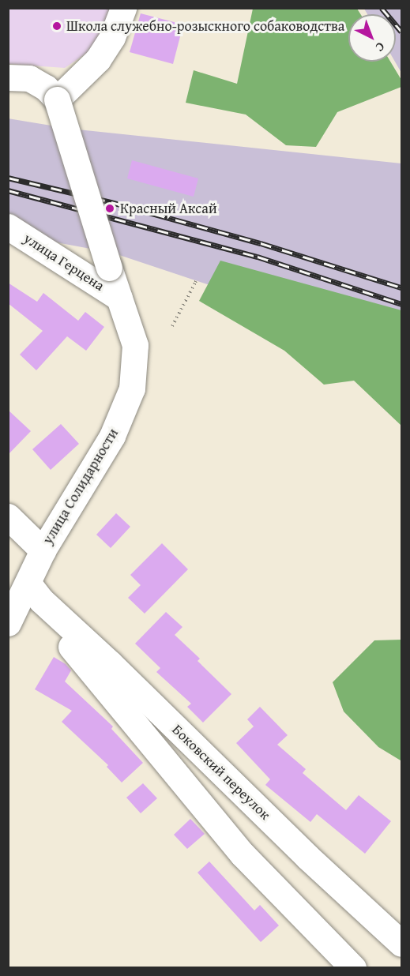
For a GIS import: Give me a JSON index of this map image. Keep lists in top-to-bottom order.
{
  "streets": {
    "street": ["улица Герцена", "улица Солидарности", "Боковский переулок"]
  },
  "crossings": [
    ["улица Герцена", "улица Солидарности"],
    ["улица Солидарности", "Боковский переулок"]
  ],
  "places": ["Школа служебно-розыскного собаководства", "Красный Аксай"],
  "north": "bottom right"
}
